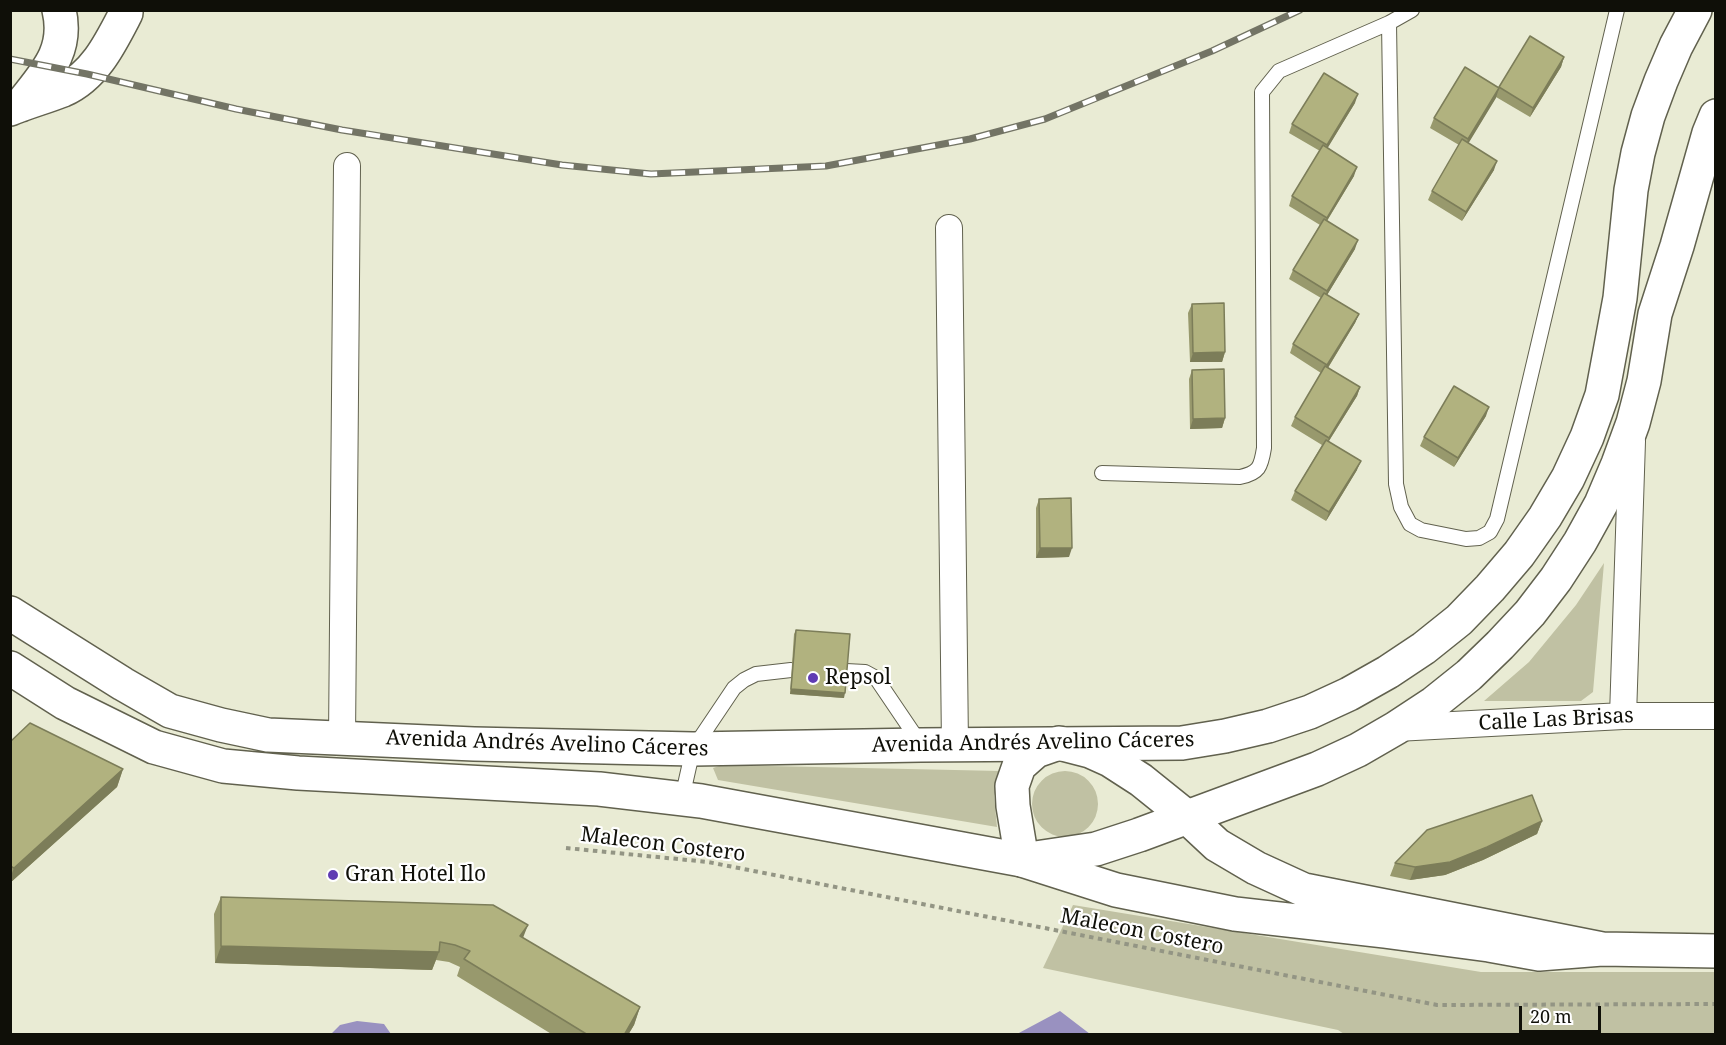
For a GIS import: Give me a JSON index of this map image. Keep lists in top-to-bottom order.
{
  "streets": {
    "main road": ["Avenida Andrés Avelino Cáceres"],
    "street": ["Calle Las Brisas"],
    "path": ["Malecon Costero"]
  },
  "crossings": [
    ["Calle Las Brisas", "Avenida Andrés Avelino Cáceres"]
  ],
  "places": ["Repsol", "Gran Hotel Ilo"],
  "scale_bar": "20 m"
}
